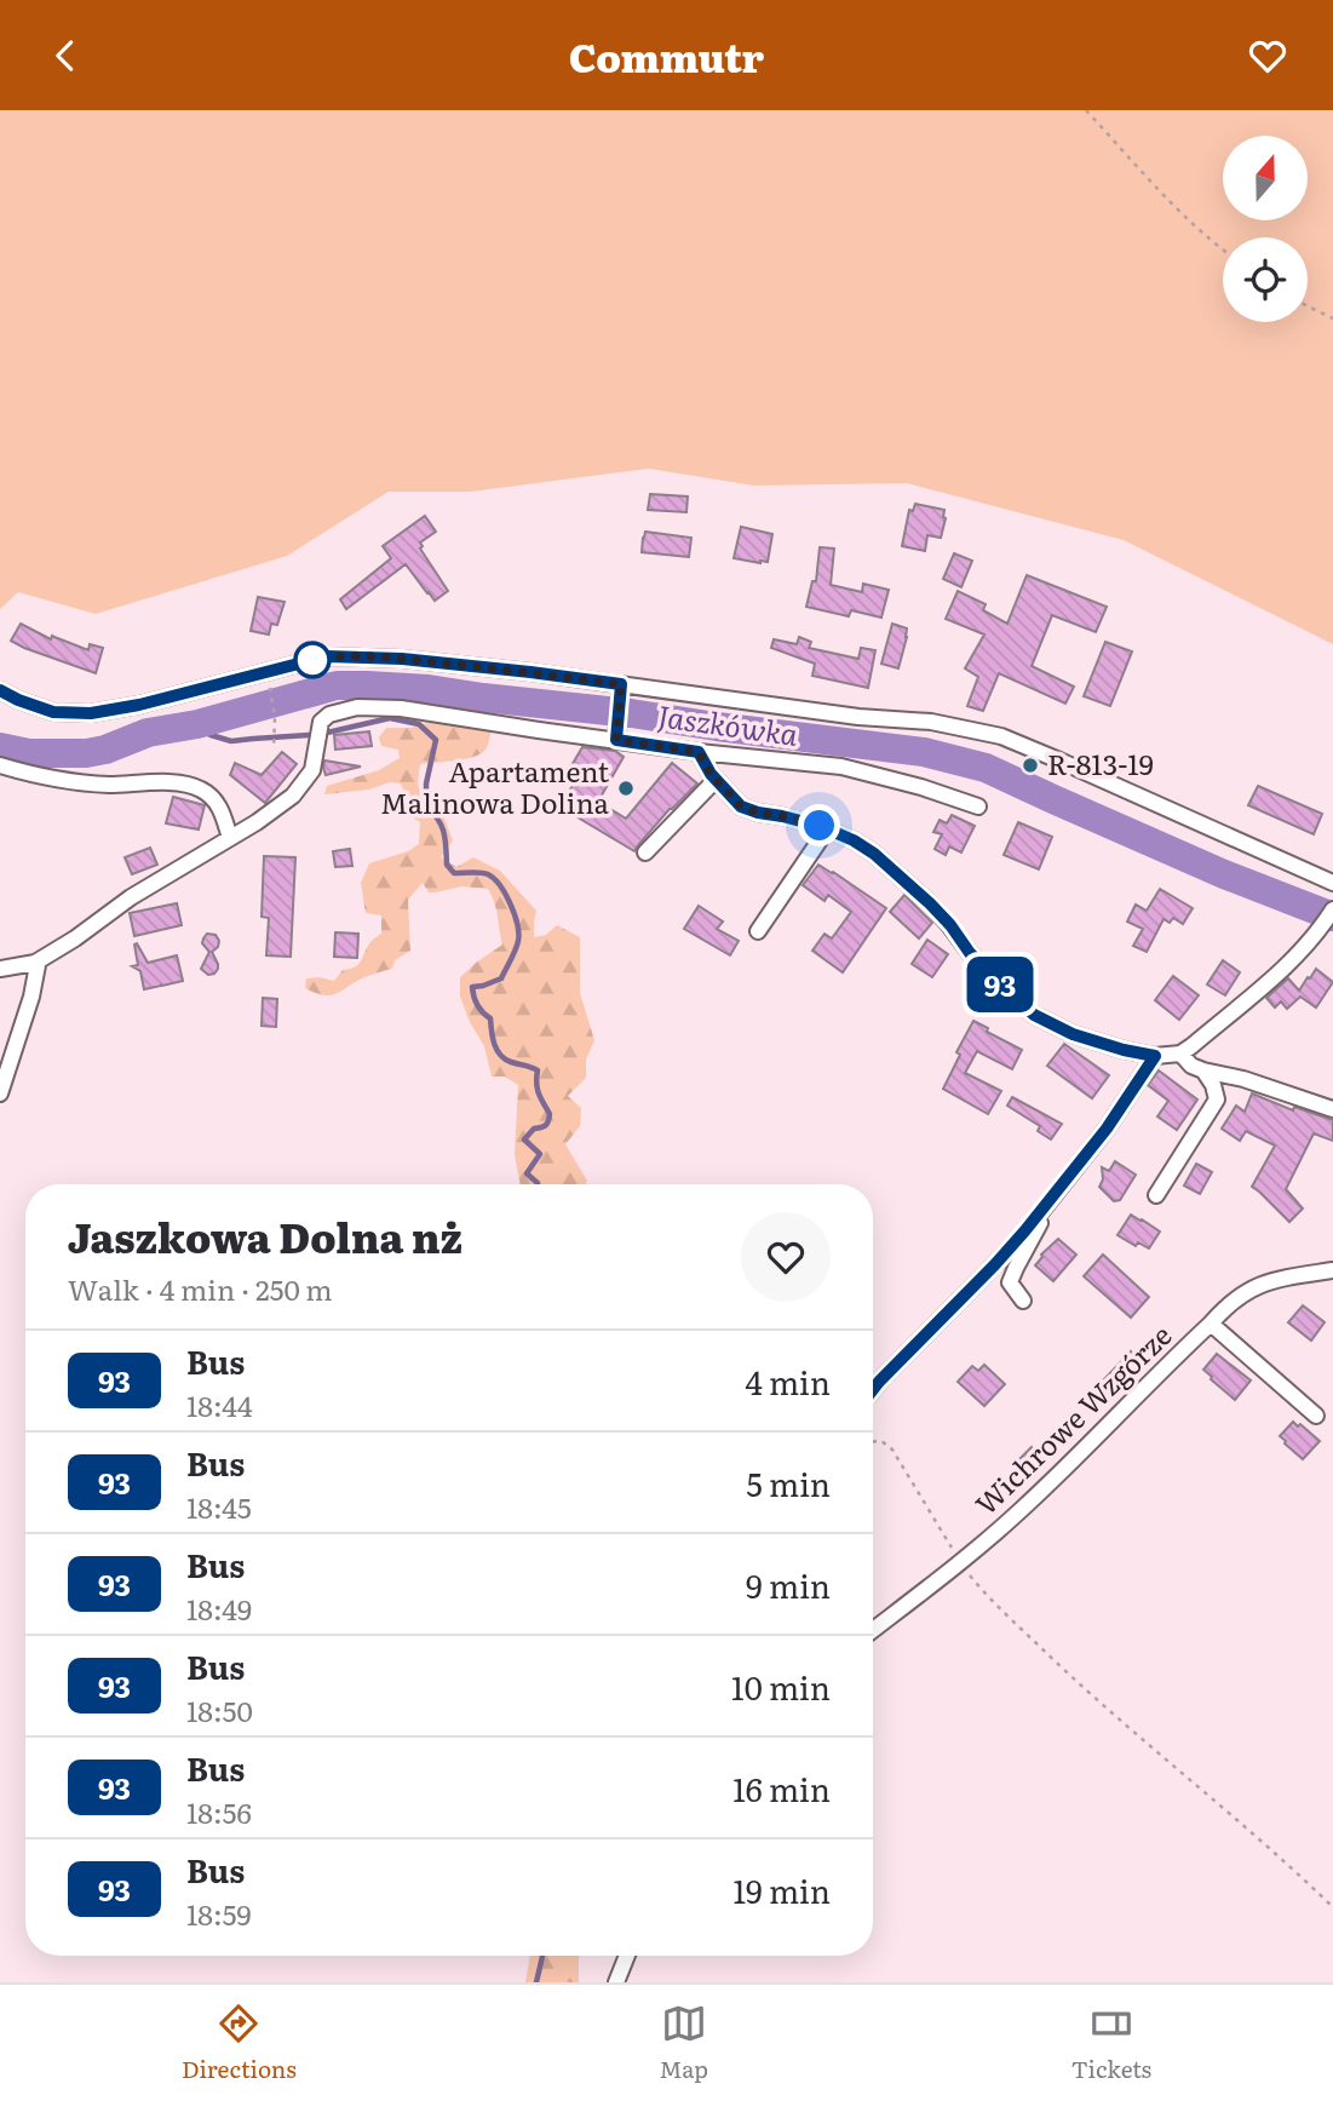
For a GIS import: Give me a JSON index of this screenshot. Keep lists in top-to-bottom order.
{
  "streets": {
    "street": ["Wichrowe Wzgórze"]
  },
  "water": ["Jaszkówka"],
  "places": ["R-813-19", "Apartament Malinowa Dolina"],
  "lines": ["bus line 93"],
  "north": "top",
  "page": {
    "header": "Commutr",
    "on_map": "93",
    "heading": ["Jaszkowa Dolna nż", "Walk · 4 min · 250 m"],
    "list": [
      {
        "mark": "93",
        "name": "Bus",
        "note": "18:44",
        "value": "4 min"
      },
      {
        "mark": "93",
        "name": "Bus",
        "note": "18:45",
        "value": "5 min"
      },
      {
        "mark": "93",
        "name": "Bus",
        "note": "18:49",
        "value": "9 min"
      },
      {
        "mark": "93",
        "name": "Bus",
        "note": "18:50",
        "value": "10 min"
      },
      {
        "mark": "93",
        "name": "Bus",
        "note": "18:56",
        "value": "16 min"
      },
      {
        "mark": "93",
        "name": "Bus",
        "note": "18:59",
        "value": "19 min"
      }
    ],
    "tabs": ["Directions", "Map", "Tickets"]
  }
}
